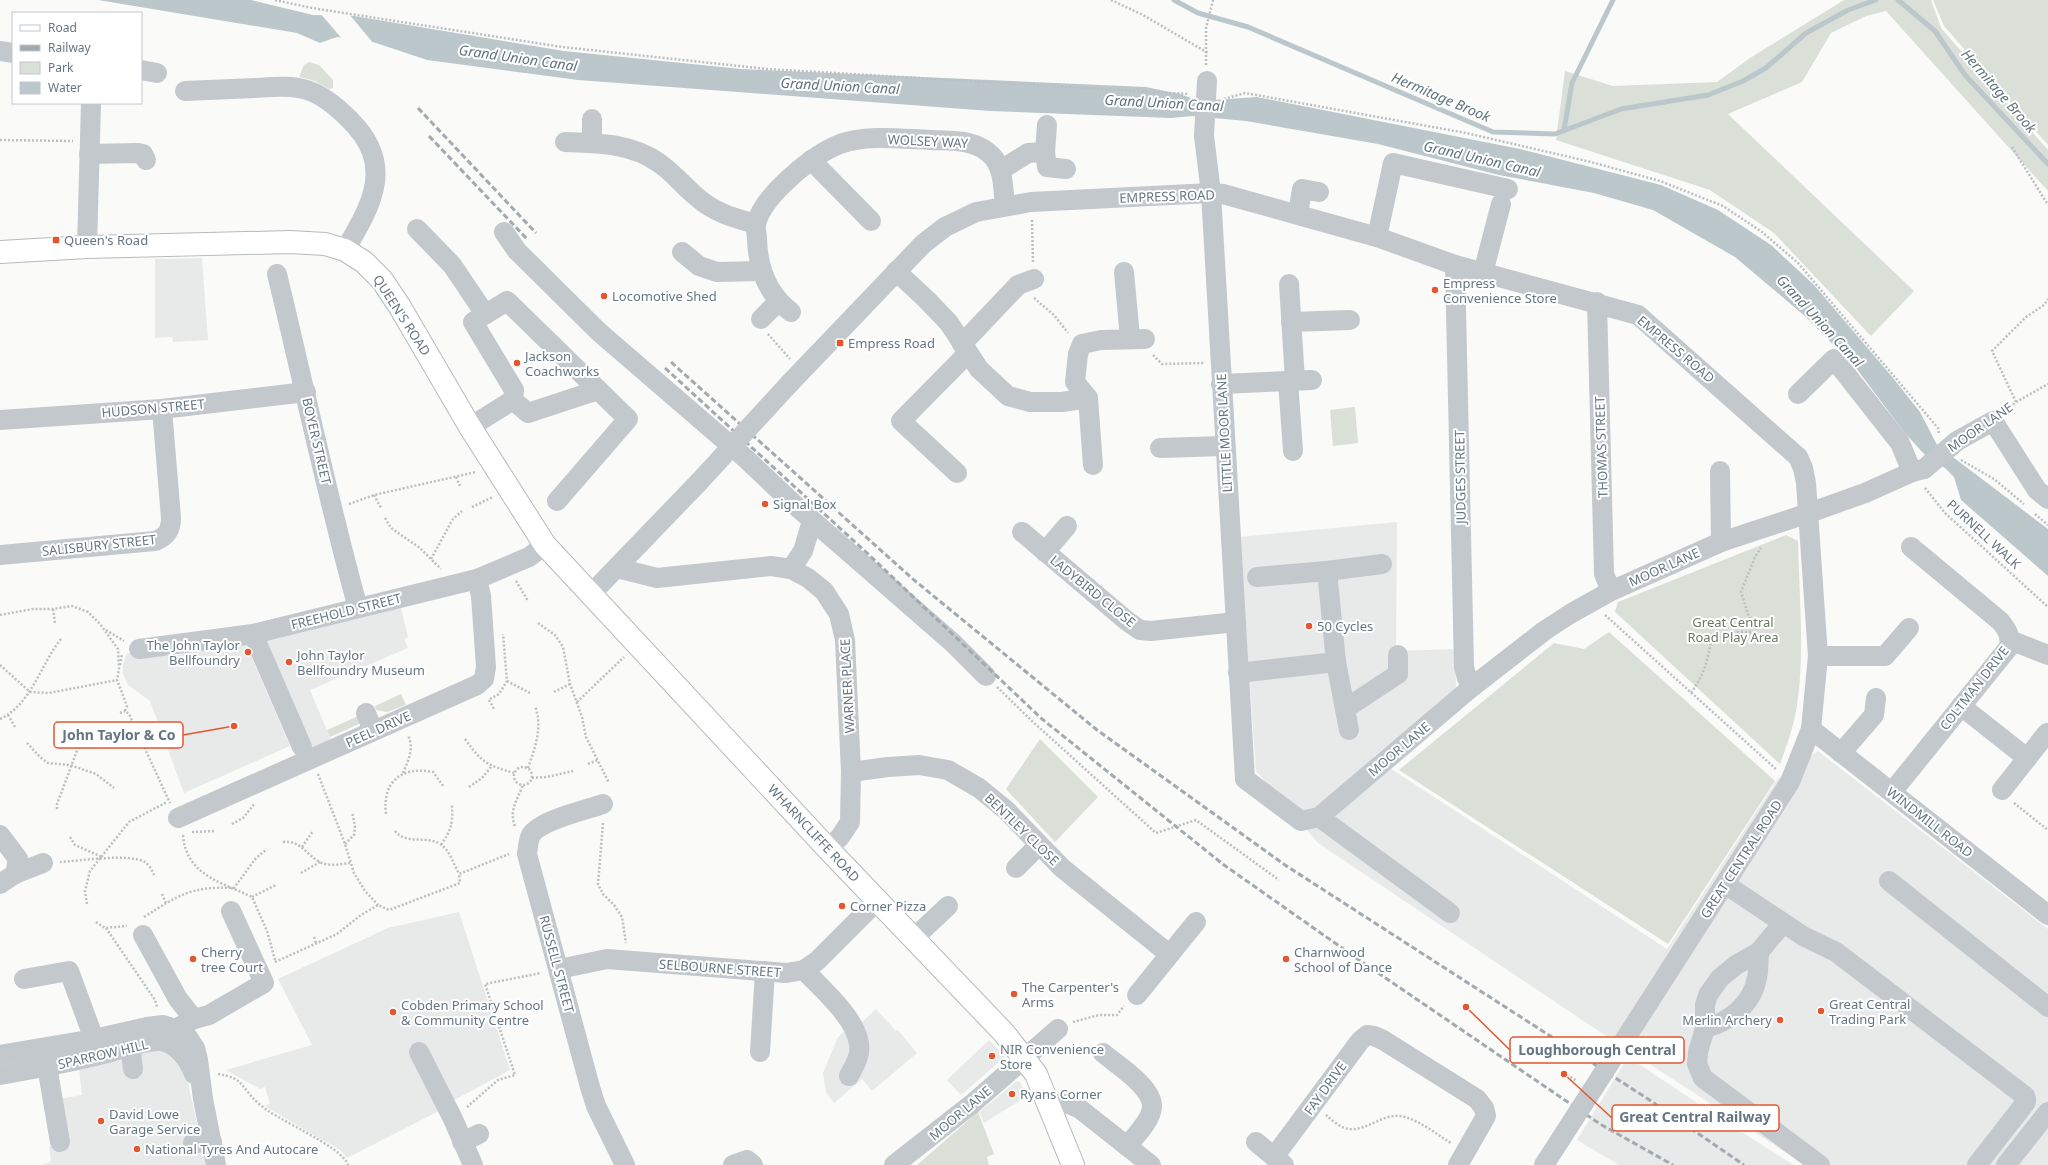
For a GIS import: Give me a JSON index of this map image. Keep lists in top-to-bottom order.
{
  "streets": {
    "main road": ["QUEEN'S ROAD", "WHARNCLIFFE ROAD"],
    "street": [
      "WOLSEY WAY",
      "EMPRESS ROAD",
      "HUDSON STREET",
      "MOOR LANE",
      "LITTLE MOOR LANE",
      "BOYER STREET",
      "THOMAS STREET",
      "JUDGES STREET",
      "SALISBURY STREET",
      "LADYBIRD CLOSE",
      "FREEHOLD STREET",
      "WARNER PLACE",
      "COLTMAN DRIVE",
      "PEEL DRIVE",
      "WINDMILL ROAD",
      "BENTLEY CLOSE",
      "GREAT CENTRAL ROAD",
      "RUSSELL STREET",
      "SELBOURNE STREET",
      "SPARROW HILL",
      "FAY DRIVE"
    ],
    "path": ["PURNELL WALK"]
  },
  "crossings": [
    ["WOLSEY WAY", "EMPRESS ROAD"],
    ["EMPRESS ROAD", "QUEEN'S ROAD"],
    ["EMPRESS ROAD", "MOOR LANE"],
    ["EMPRESS ROAD", "LITTLE MOOR LANE"],
    ["EMPRESS ROAD", "THOMAS STREET"],
    ["EMPRESS ROAD", "JUDGES STREET"],
    ["EMPRESS ROAD", "WARNER PLACE"],
    ["EMPRESS ROAD", "WHARNCLIFFE ROAD"],
    ["EMPRESS ROAD", "GREAT CENTRAL ROAD"],
    ["QUEEN'S ROAD", "FREEHOLD STREET"],
    ["QUEEN'S ROAD", "WHARNCLIFFE ROAD"],
    ["HUDSON STREET", "BOYER STREET"],
    ["HUDSON STREET", "SALISBURY STREET"],
    ["MOOR LANE", "LITTLE MOOR LANE"],
    ["MOOR LANE", "THOMAS STREET"],
    ["MOOR LANE", "JUDGES STREET"],
    ["MOOR LANE", "PURNELL WALK"],
    ["MOOR LANE", "WHARNCLIFFE ROAD"],
    ["MOOR LANE", "GREAT CENTRAL ROAD"],
    ["LITTLE MOOR LANE", "LADYBIRD CLOSE"],
    ["BOYER STREET", "FREEHOLD STREET"],
    ["FREEHOLD STREET", "PEEL DRIVE"],
    ["WARNER PLACE", "BENTLEY CLOSE"],
    ["WARNER PLACE", "WHARNCLIFFE ROAD"],
    ["COLTMAN DRIVE", "WINDMILL ROAD"],
    ["WINDMILL ROAD", "GREAT CENTRAL ROAD"],
    ["WHARNCLIFFE ROAD", "SELBOURNE STREET"],
    ["RUSSELL STREET", "SELBOURNE STREET"]
  ],
  "water": ["Grand Union Canal", "Hermitage Brook"],
  "parks": ["Great Central Road Play Area"],
  "places": {
    "transit": ["Queen's Road", "Empress Road"],
    "other": [
      "Empress Convenience Store",
      "Locomotive Shed",
      "Jackson Coachworks",
      "Signal Box",
      "50 Cycles",
      "The John Taylor Bellfoundry",
      "John Taylor Bellfoundry Museum",
      "John Taylor & Co",
      "Corner Pizza",
      "Cherry tree Court",
      "Charnwood School of Dance",
      "The Carpenter's Arms",
      "Loughborough Central",
      "Great Central Trading Park",
      "Cobden Primary School & Community Centre",
      "Merlin Archery",
      "NIR Convenience Store",
      "Great Central Railway",
      "Ryans Corner",
      "David Lowe Garage Service",
      "National Tyres And Autocare"
    ]
  },
  "legend": [
    "Road",
    "Railway",
    "Park",
    "Water"
  ]
}
